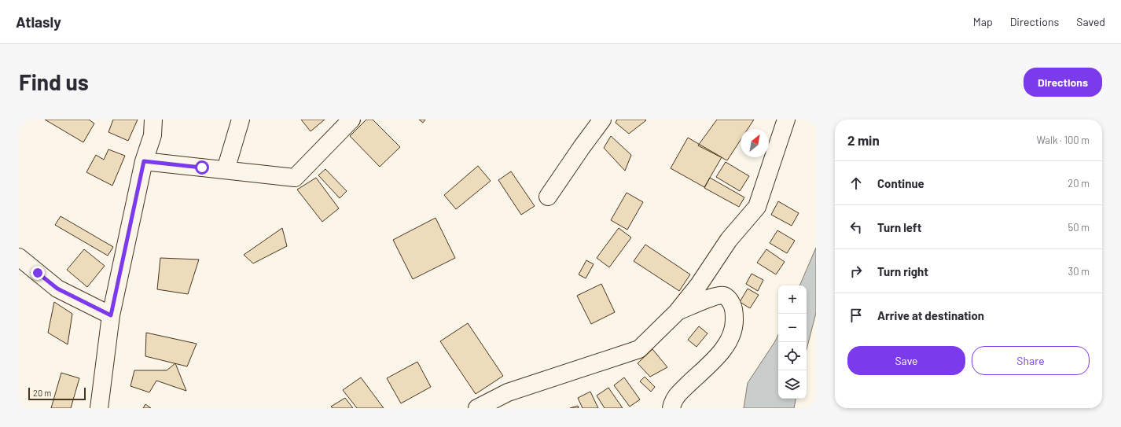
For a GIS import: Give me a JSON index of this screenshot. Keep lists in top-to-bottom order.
{
  "scale_bar": "20 m",
  "north": "top right",
  "page": {
    "header": "Atlasly",
    "nav": ["Map", "Directions", "Saved"],
    "buttons": [
      "Directions",
      ["Save", "Share"]
    ],
    "title": "Find us",
    "heading": ["2 min", "Walk · 100 m"],
    "list": [
      ["Continue", "20 m"],
      ["Turn left", "50 m"],
      ["Turn right", "30 m"],
      "Arrive at destination"
    ],
    "map_buttons": ["+", "−"],
    "scale": "20 m"
  }
}
